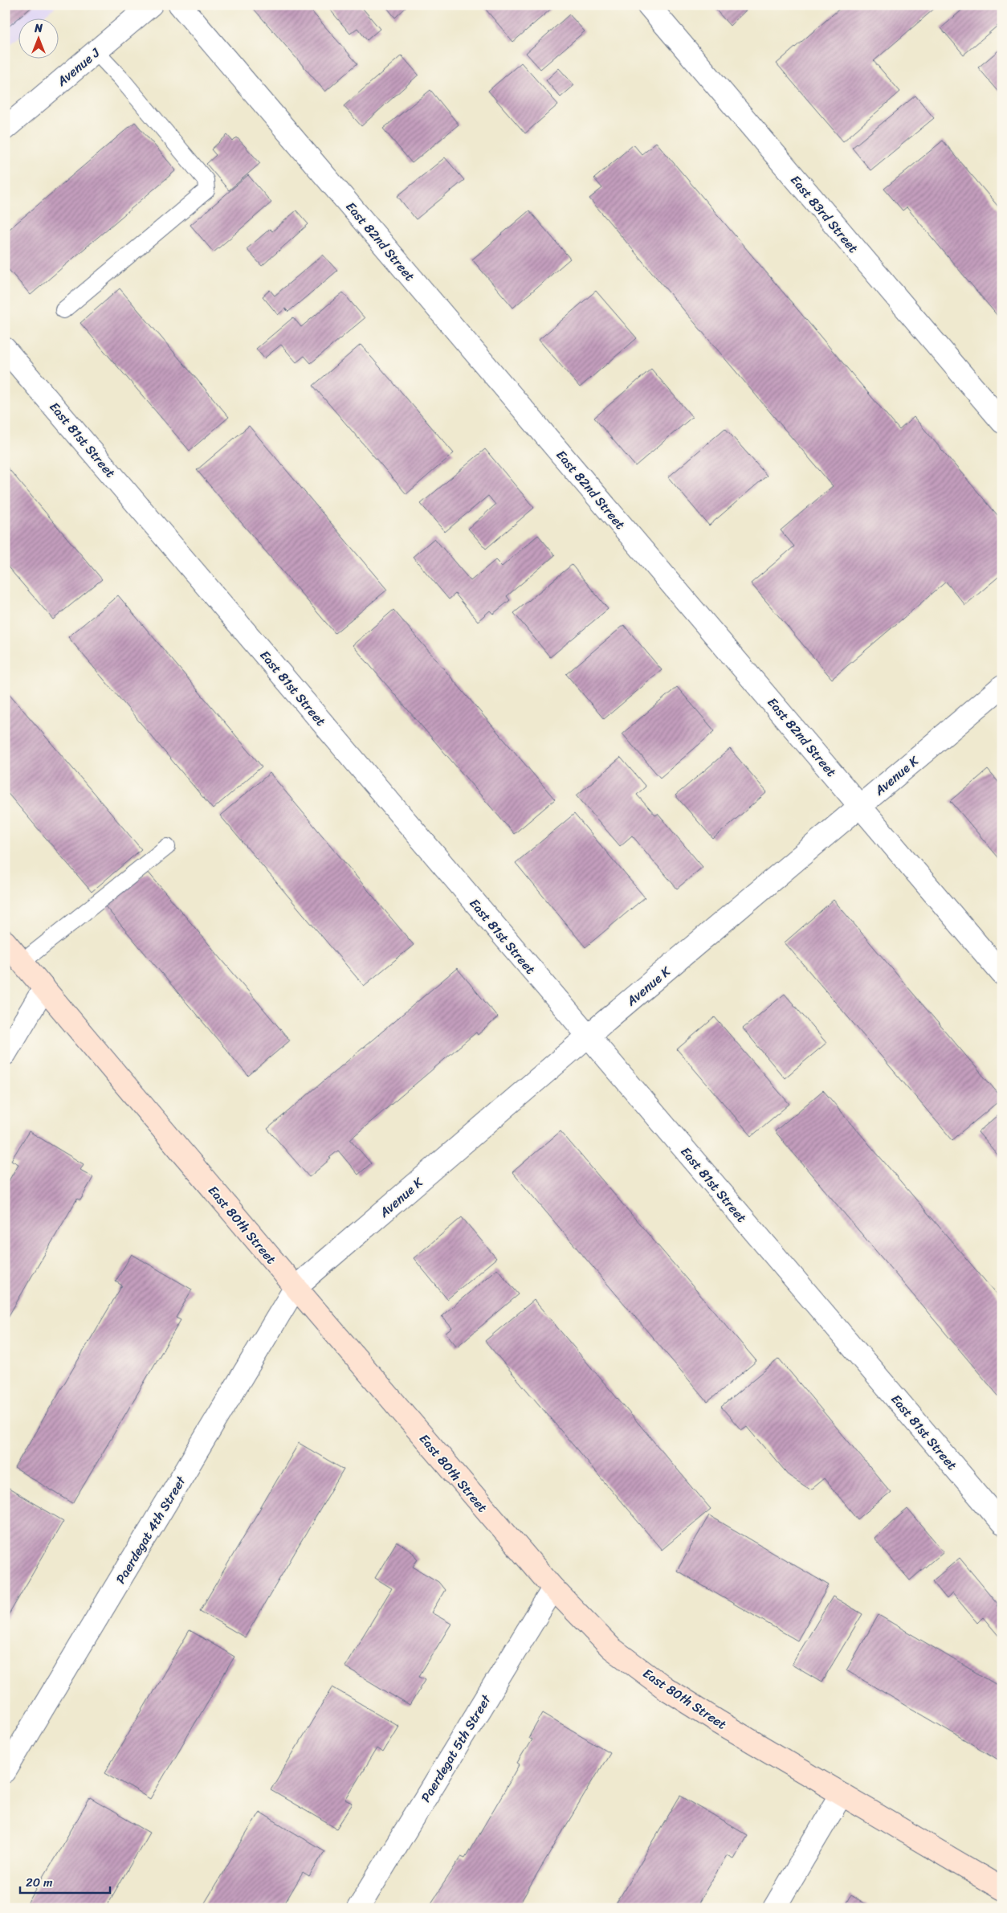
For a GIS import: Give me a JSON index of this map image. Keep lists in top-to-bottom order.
{
  "streets": {
    "street": [
      "Avenue J",
      "East 83rd Street",
      "East 82nd Street",
      "East 81st Street",
      "Avenue K",
      "East 80th Street",
      "Paerdegat 4th Street",
      "Paerdegat 5th Street"
    ]
  },
  "crossings": [
    ["East 82nd Street", "Avenue K"],
    ["East 81st Street", "Avenue K"],
    ["Avenue K", "East 80th Street"],
    ["Avenue K", "Paerdegat 4th Street"],
    ["East 80th Street", "Paerdegat 4th Street"],
    ["East 80th Street", "Paerdegat 5th Street"]
  ],
  "scale_bar": "20 m",
  "north": "top"
}
